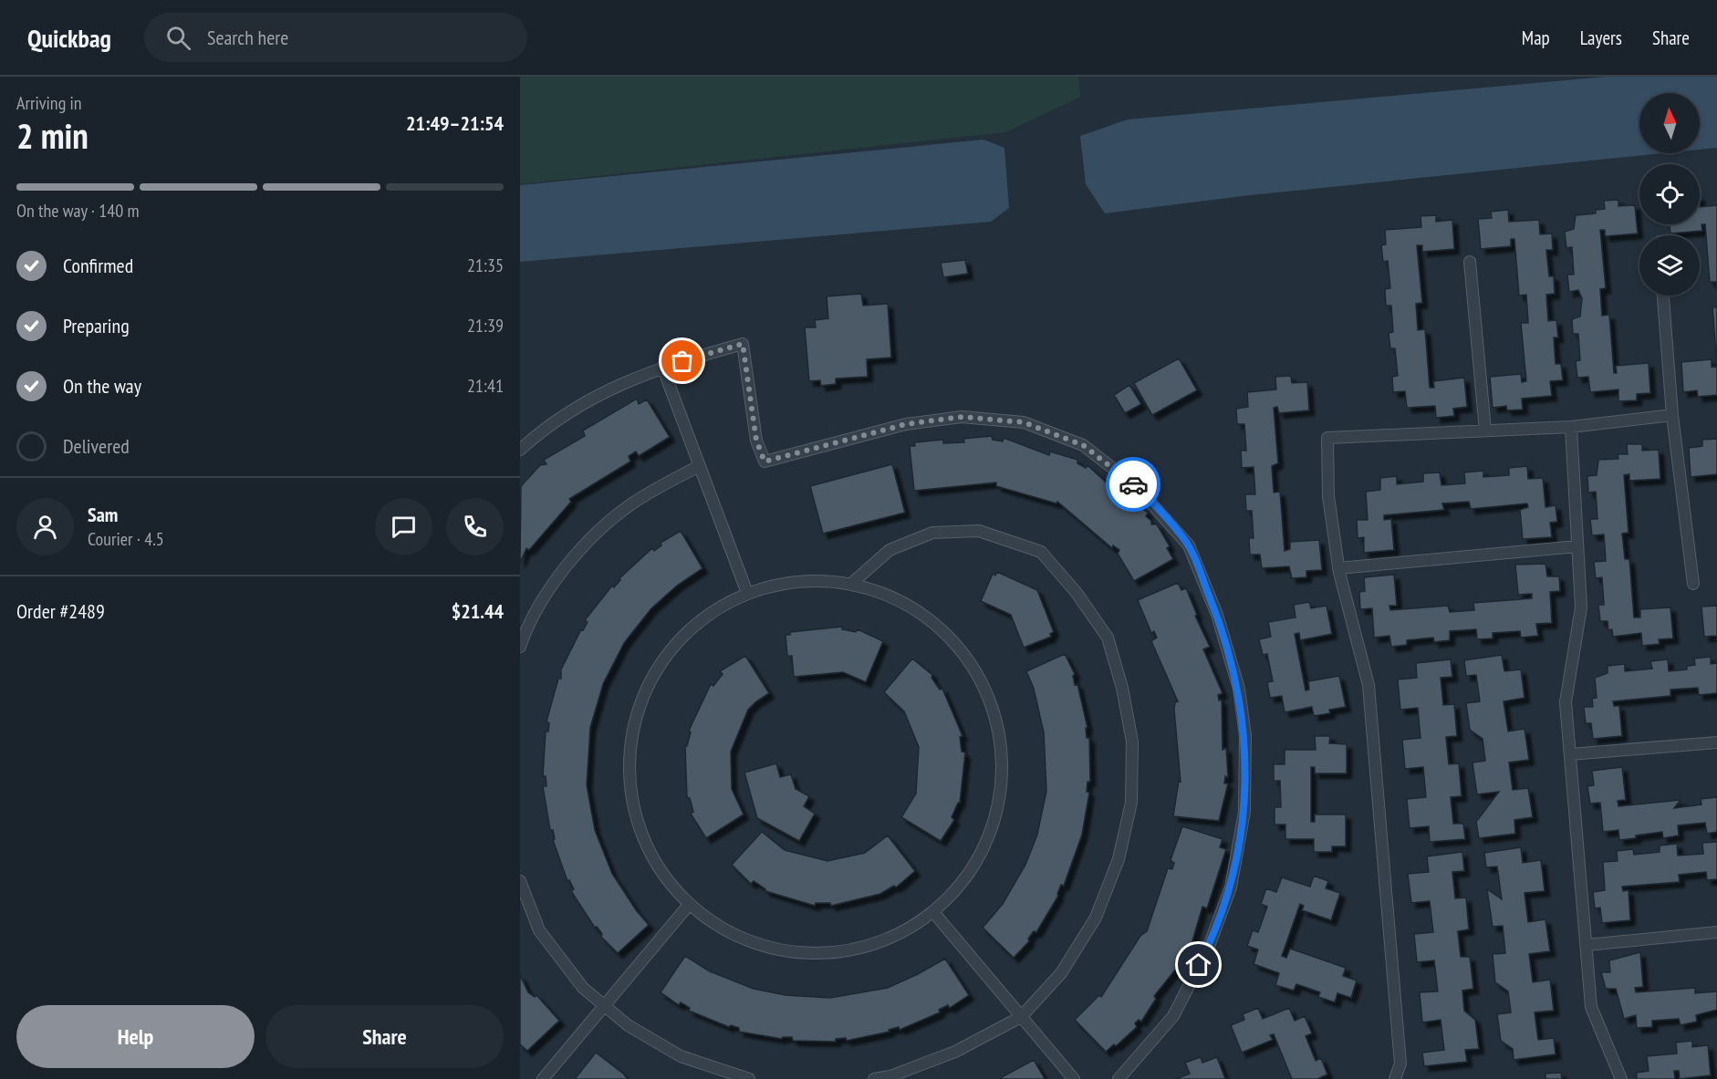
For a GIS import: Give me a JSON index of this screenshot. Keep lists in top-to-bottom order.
{
  "north": "top",
  "page": {
    "header": "Quickbag",
    "search": "Search here",
    "nav": ["Map", "Layers", "Share"],
    "heading": ["2 min", "Arriving in", "21:49–21:54"],
    "panel": [
      "Sam",
      "Courier · 4.5",
      "Order #2489",
      "$21.44"
    ],
    "bar": "On the way · 140 m",
    "list": [
      ["Confirmed", "21:35"],
      ["Preparing", "21:39"],
      ["On the way", "21:41"],
      "Delivered"
    ],
    "buttons": ["Help", "Share"]
  }
}
